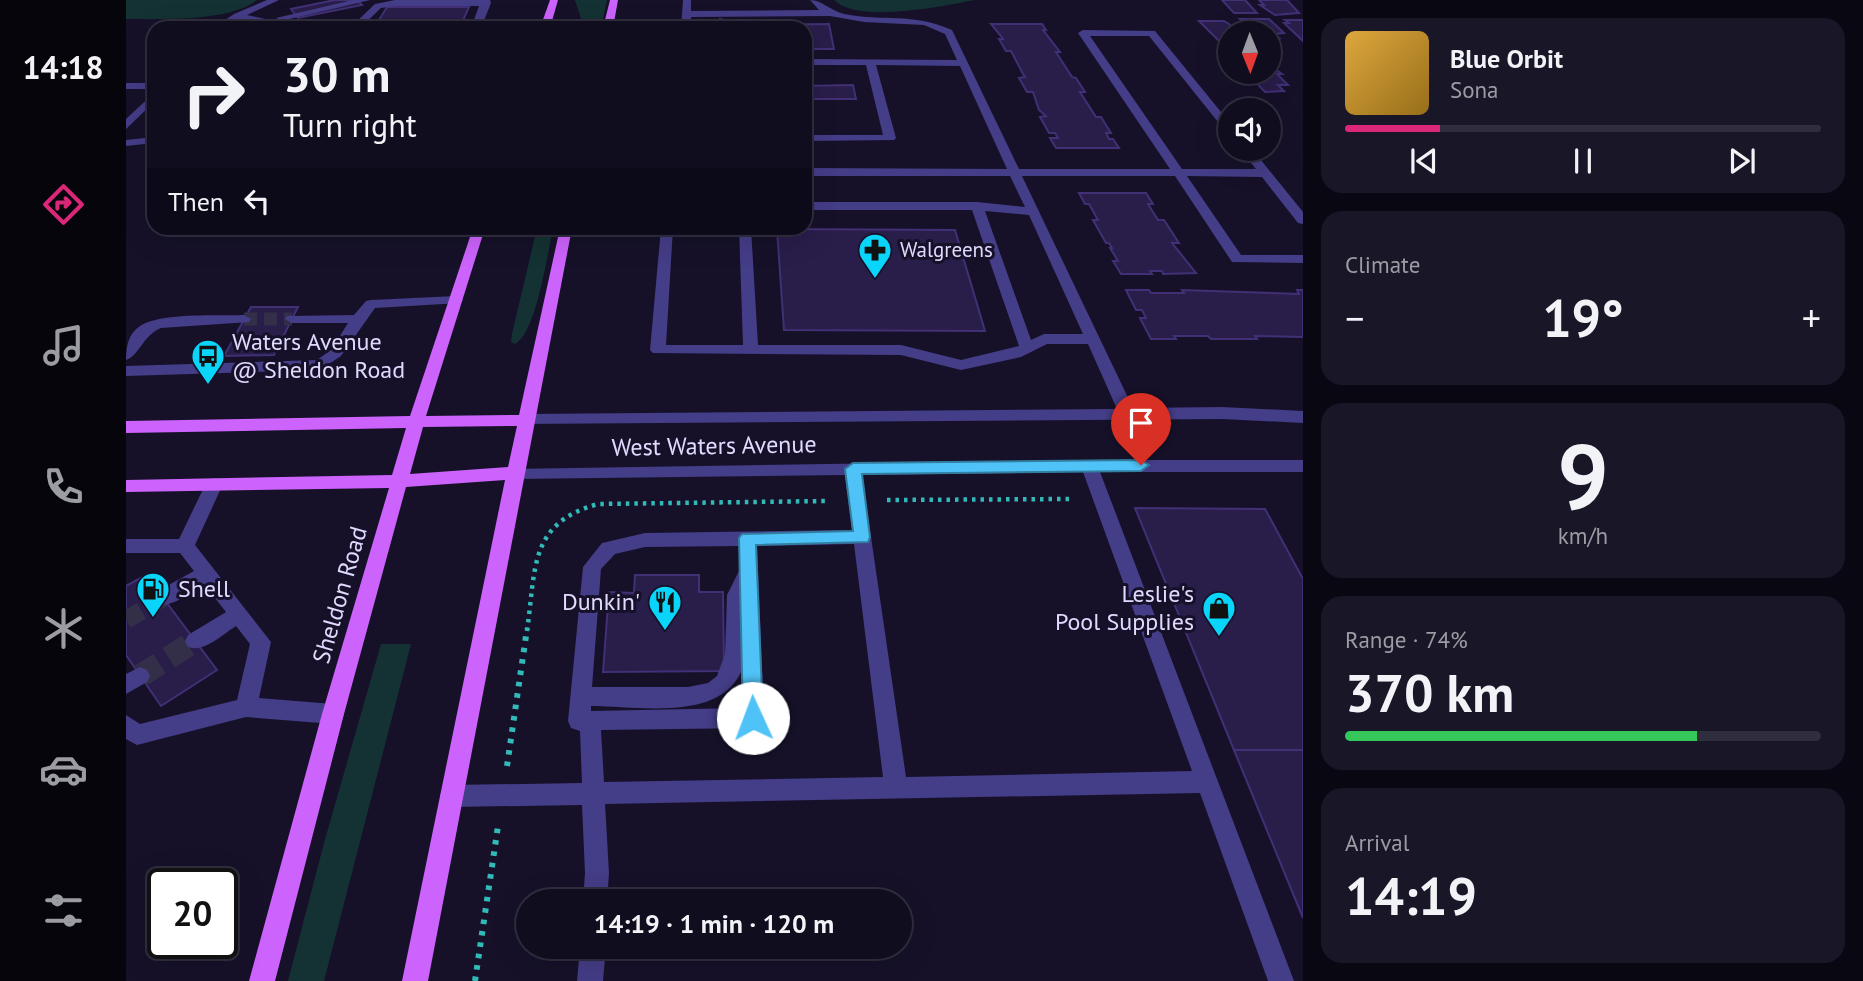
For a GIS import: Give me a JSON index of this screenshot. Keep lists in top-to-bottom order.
{
  "streets": {
    "main road": ["West Waters Avenue", "Sheldon Road"]
  },
  "crossings": [
    ["West Waters Avenue", "Sheldon Road"]
  ],
  "places": {
    "pharmacy": ["Walgreens"],
    "bus stop": ["Waters Avenue @ Sheldon Road"],
    "fuel station": ["Shell"],
    "restaurant": ["Dunkin'"],
    "shop": ["Leslie's Pool Supplies"]
  },
  "north": "bottom",
  "page": {
    "tabs": "14:18",
    "turn": ["30 m", "Turn right"],
    "song": ["Blue Orbit", "Sona"],
    "then": "Then",
    "tile": [
      "Climate",
      ["9", "km/h"],
      ["Range · 74%", "370 km"],
      ["Arrival", "14:19"]
    ],
    "heat": ["−", "19°", "+"],
    "limit": "20",
    "trip": "14:19 · 1 min · 120 m"
  }
}
